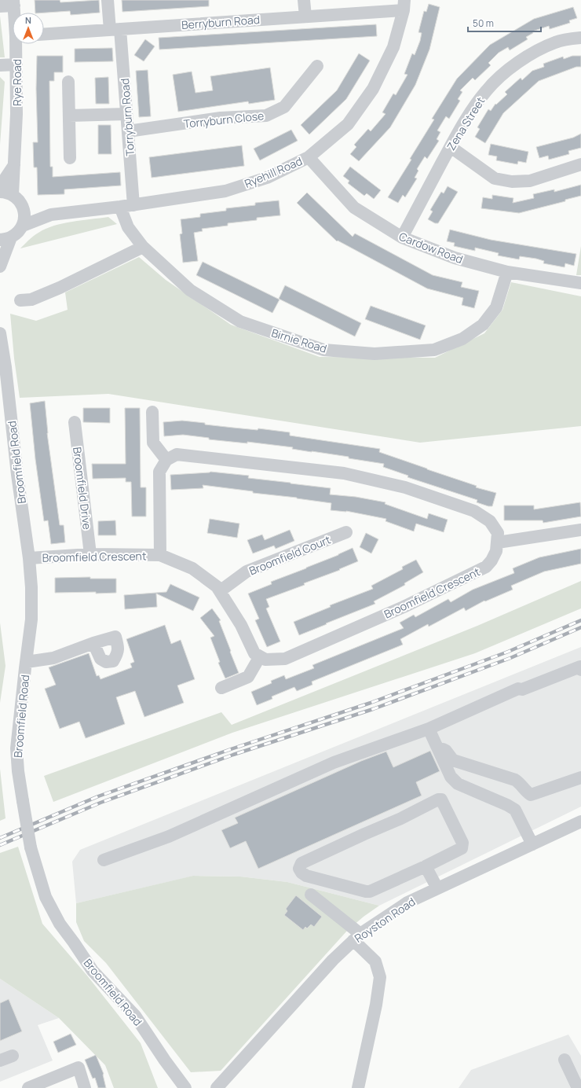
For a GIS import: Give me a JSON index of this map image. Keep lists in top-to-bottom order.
{
  "streets": {
    "street": [
      "Berryburn Road",
      "Rye Road",
      "Torryburn Road",
      "Torryburn Close",
      "Zena Street",
      "Ryehill Road",
      "Cardow Road",
      "Birnie Road",
      "Broomfield Road",
      "Broomfield Drive",
      "Broomfield Court",
      "Broomfield Crescent",
      "Royston Road"
    ]
  },
  "crossings": [
    ["Berryburn Road", "Torryburn Road"],
    ["Berryburn Road", "Ryehill Road"],
    ["Torryburn Road", "Torryburn Close"],
    ["Torryburn Road", "Ryehill Road"],
    ["Zena Street", "Cardow Road"],
    ["Ryehill Road", "Cardow Road"],
    ["Ryehill Road", "Birnie Road"],
    ["Cardow Road", "Birnie Road"],
    ["Broomfield Road", "Broomfield Crescent"],
    ["Broomfield Drive", "Broomfield Crescent"],
    ["Broomfield Court", "Broomfield Crescent"]
  ],
  "scale_bar": "50 m",
  "north": "top"
}
